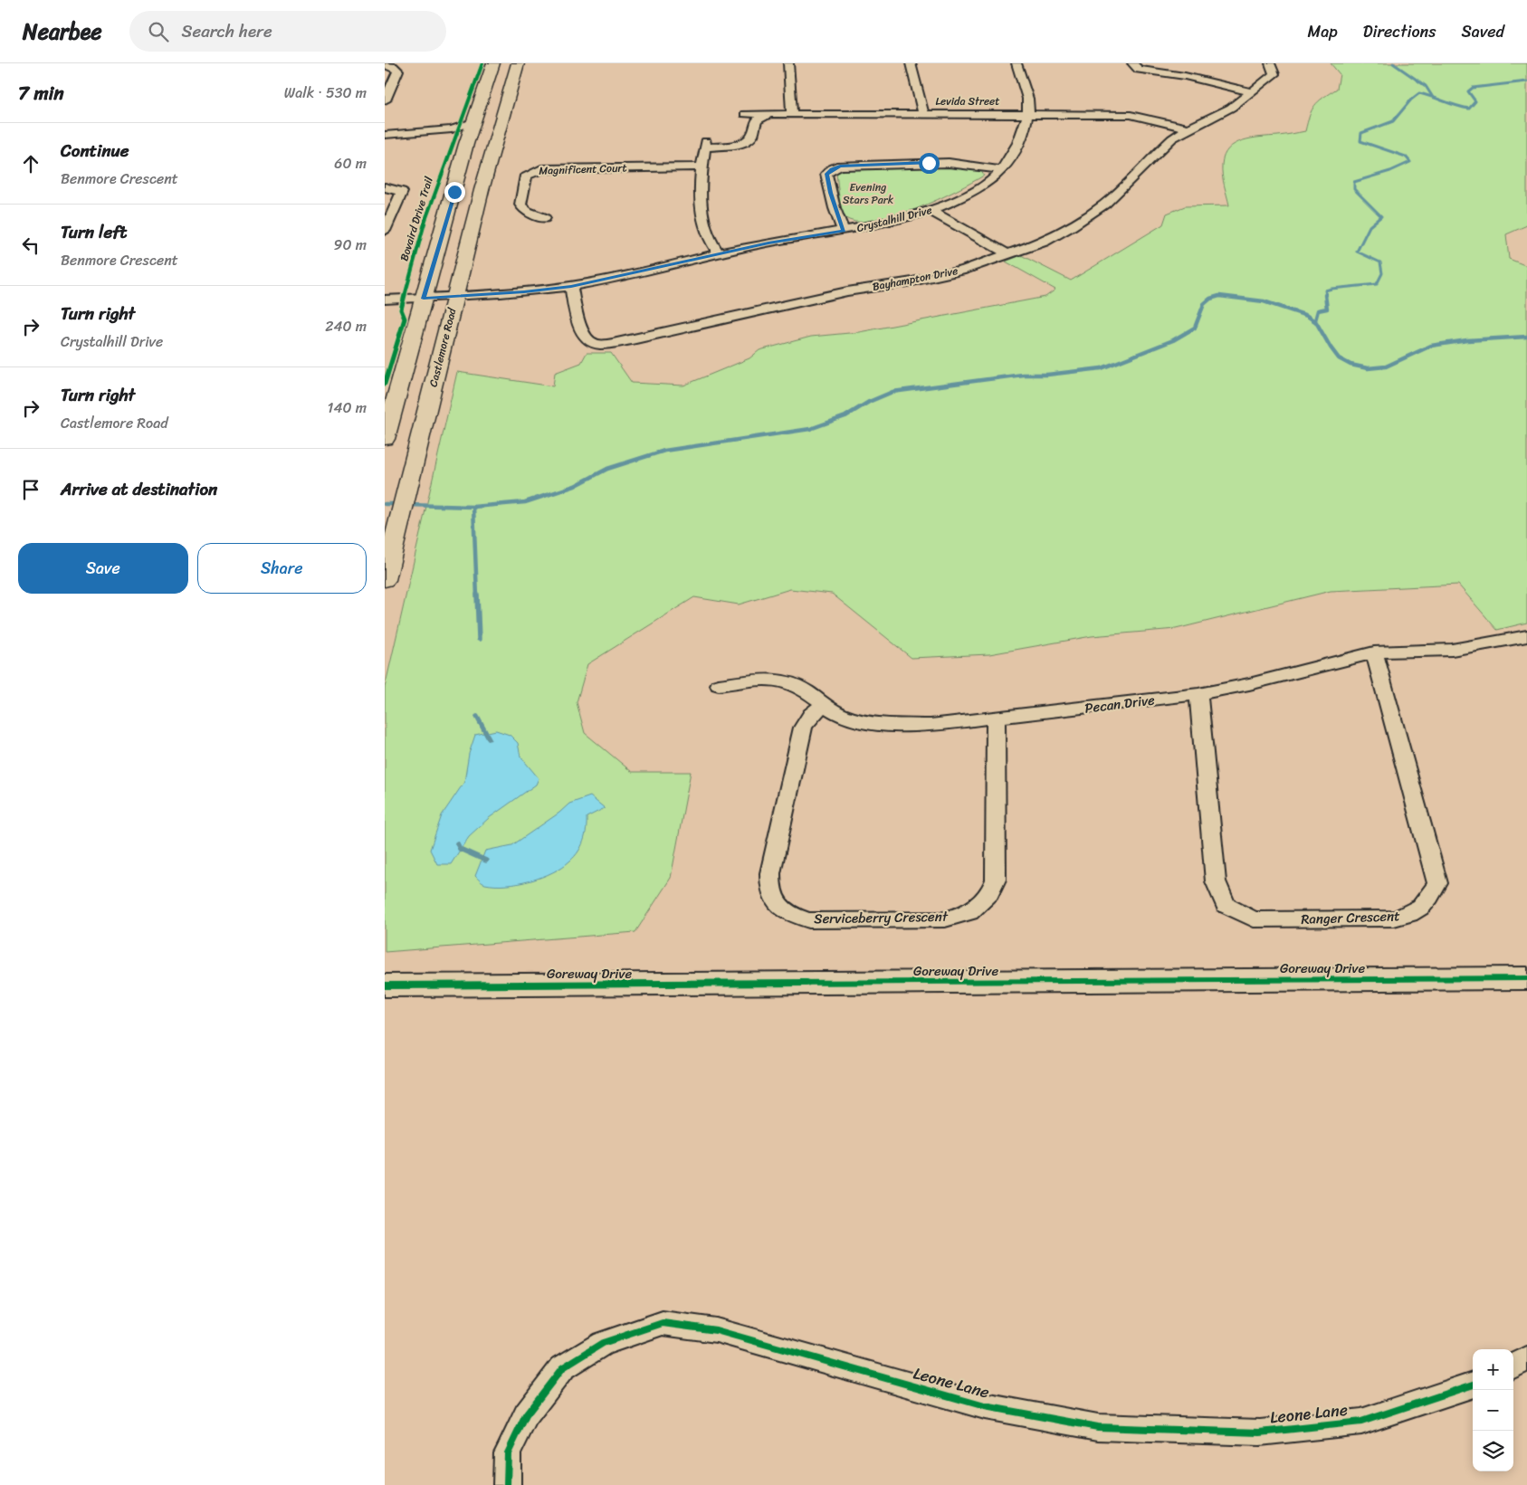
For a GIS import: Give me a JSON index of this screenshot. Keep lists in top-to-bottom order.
{
  "streets": {
    "main road": ["Castlemore Road"],
    "street": [
      "Levida Street",
      "Magnificent Court",
      "Crystalhill Drive",
      "Bayhampton Drive",
      "Pecan Drive",
      "Serviceberry Crescent",
      "Ranger Crescent",
      "Goreway Drive",
      "Leone Lane"
    ],
    "cycle path": ["Bovaird Drive Trail"]
  },
  "crossings": [
    ["Levida Street", "Crystalhill Drive"],
    ["Levida Street", "Bayhampton Drive"],
    ["Crystalhill Drive", "Bayhampton Drive"],
    ["Crystalhill Drive", "Castlemore Road"],
    ["Pecan Drive", "Serviceberry Crescent"],
    ["Pecan Drive", "Ranger Crescent"]
  ],
  "parks": ["Evening Stars Park"],
  "page": {
    "header": "Nearbee",
    "search": "Search here",
    "nav": ["Map", "Directions", "Saved"],
    "heading": ["7 min", "Walk · 530 m"],
    "list": [
      ["Continue", "Benmore Crescent", "60 m"],
      ["Turn left", "Benmore Crescent", "90 m"],
      ["Turn right", "Crystalhill Drive", "240 m"],
      ["Turn right", "Castlemore Road", "140 m"],
      "Arrive at destination"
    ],
    "buttons": ["Save", "Share"],
    "map_buttons": ["+", "−"]
  }
}
